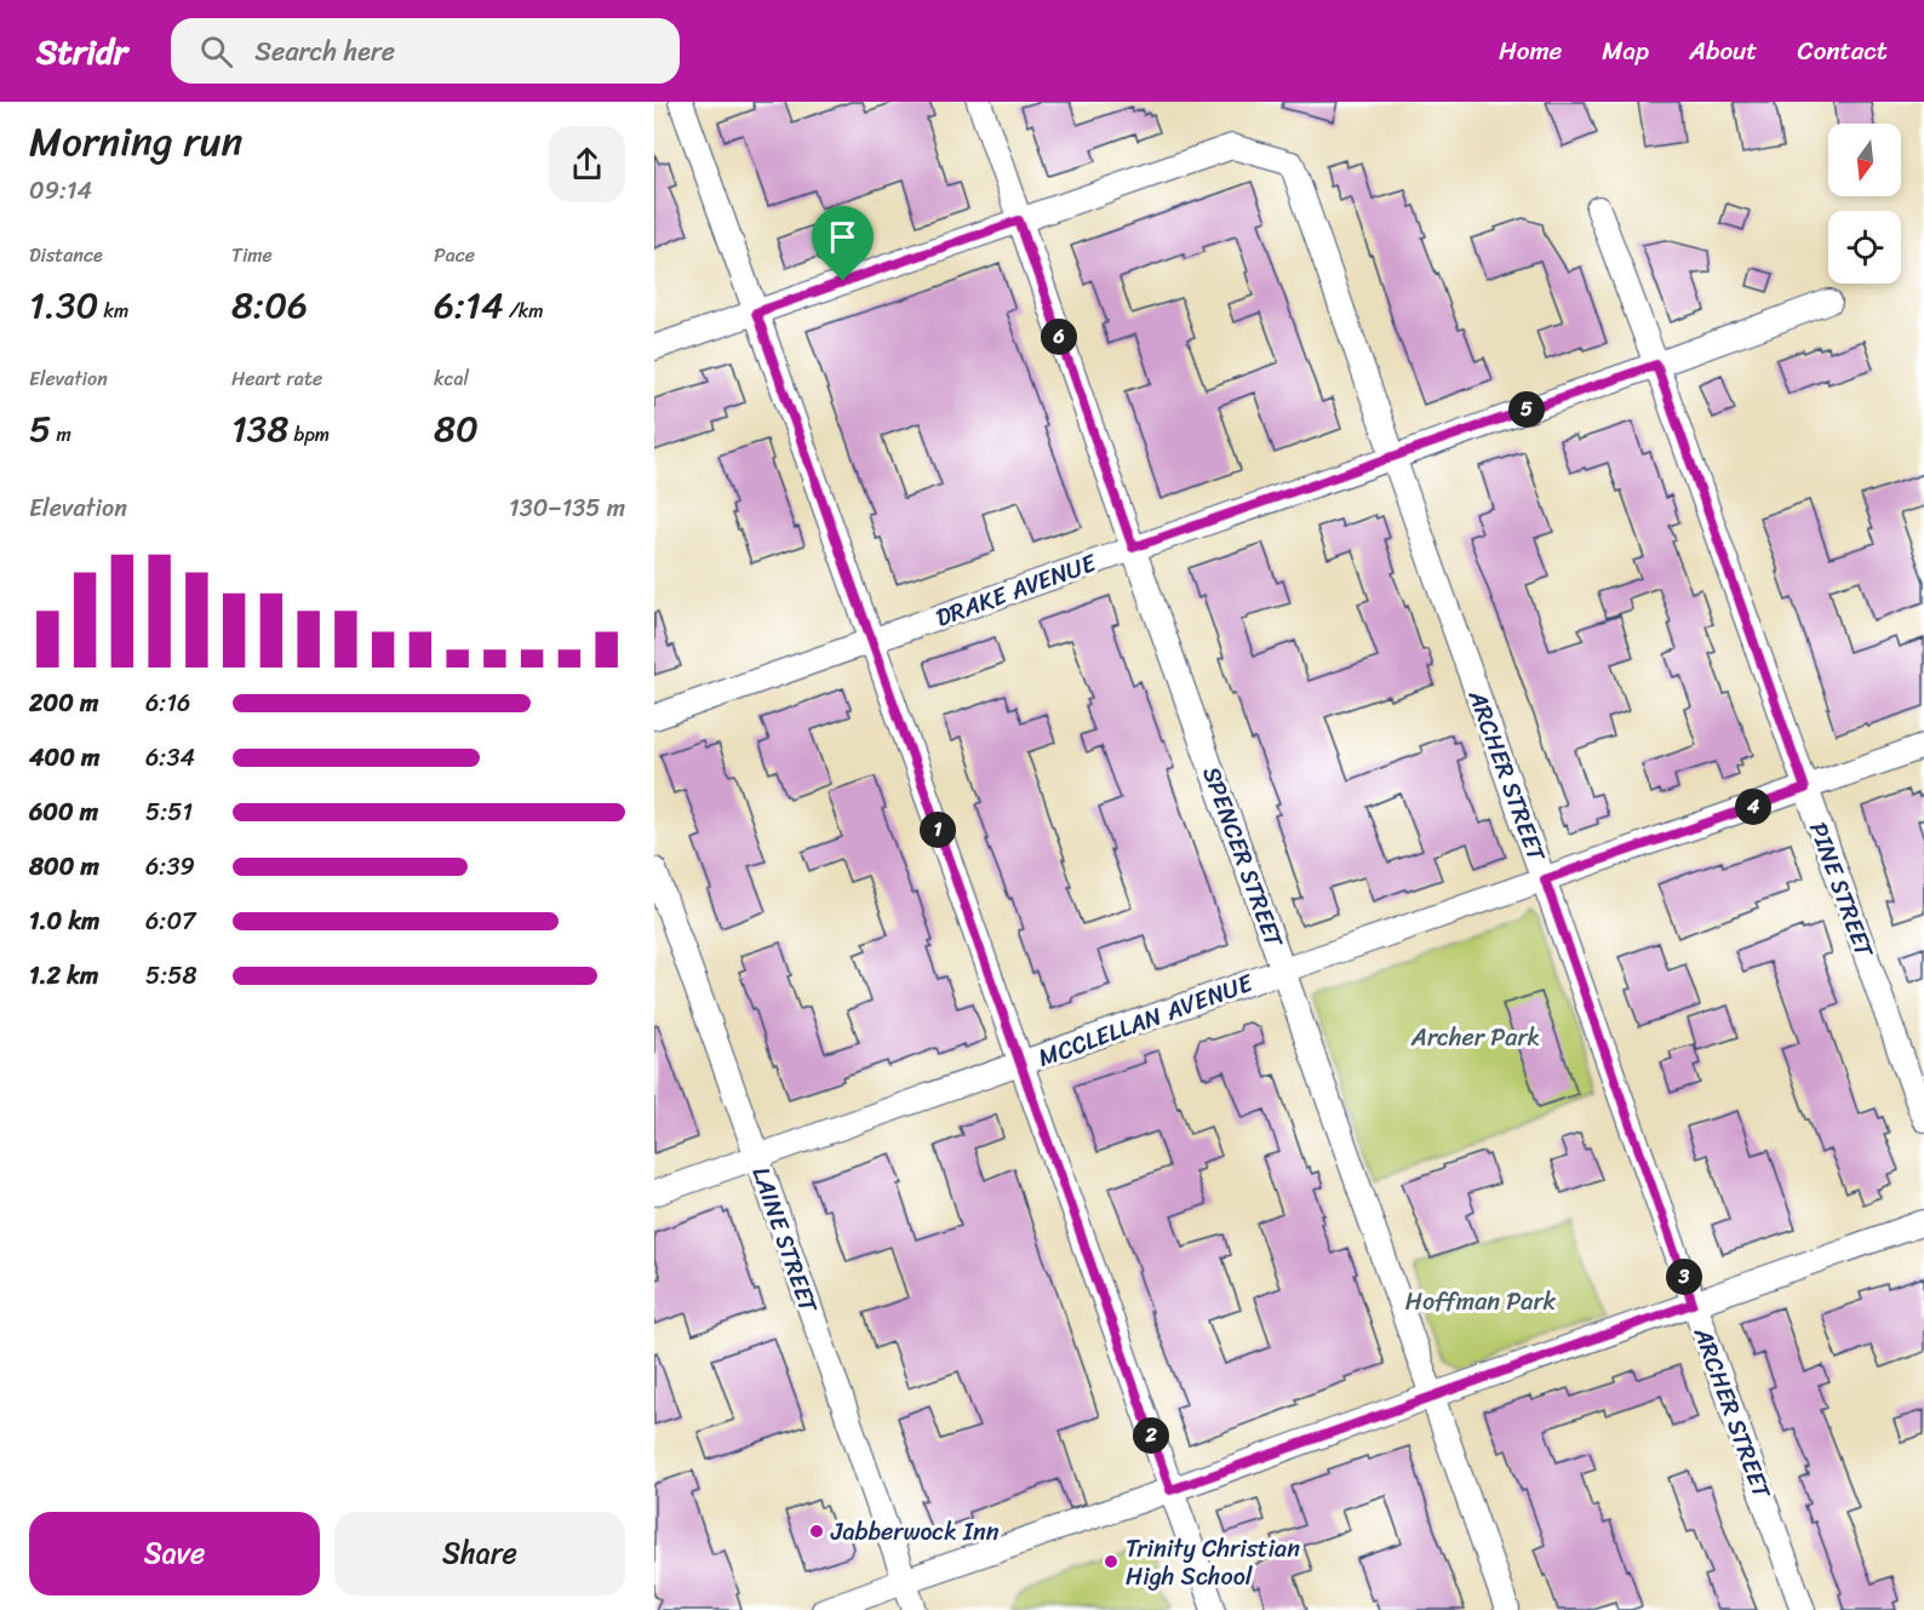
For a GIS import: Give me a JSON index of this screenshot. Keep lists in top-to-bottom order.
{
  "streets": {
    "street": [
      "DRAKE AVENUE",
      "ARCHER STREET",
      "SPENCER STREET",
      "PINE STREET",
      "MCCLELLAN AVENUE",
      "LAINE STREET"
    ]
  },
  "crossings": [
    ["DRAKE AVENUE", "ARCHER STREET"],
    ["DRAKE AVENUE", "SPENCER STREET"],
    ["DRAKE AVENUE", "PINE STREET"],
    ["ARCHER STREET", "SPENCER STREET"],
    ["ARCHER STREET", "MCCLELLAN AVENUE"],
    ["SPENCER STREET", "MCCLELLAN AVENUE"],
    ["PINE STREET", "MCCLELLAN AVENUE"],
    ["MCCLELLAN AVENUE", "LAINE STREET"]
  ],
  "parks": ["Archer Park", "Hoffman Park"],
  "places": ["Jabberwock Inn", "Trinity Christian High School"],
  "north": "bottom",
  "page": {
    "header": "Stridr",
    "search": "Search here",
    "nav": [
      "Home",
      "Map",
      "About",
      "Contact"
    ],
    "heading": ["Morning run", "09:14"],
    "stats": [
      ["Distance", "1.30 km"],
      ["Time", "8:06"],
      ["Pace", "6:14 /km"],
      ["Elevation", "5 m"],
      ["Heart rate", "138 bpm"],
      ["kcal", "80"]
    ],
    "pins": [
      "6",
      "5",
      "4",
      "1",
      "3",
      "2"
    ],
    "chart": ["Elevation", "130–135 m"],
    "list": [
      {
        "name": "200 m",
        "note": "6:16"
      },
      {
        "name": "400 m",
        "note": "6:34"
      },
      {
        "name": "600 m",
        "note": "5:51"
      },
      {
        "name": "800 m",
        "note": "6:39"
      },
      {
        "name": "1.0 km",
        "note": "6:07"
      },
      {
        "name": "1.2 km",
        "note": "5:58"
      }
    ],
    "buttons": ["Save", "Share"]
  }
}
